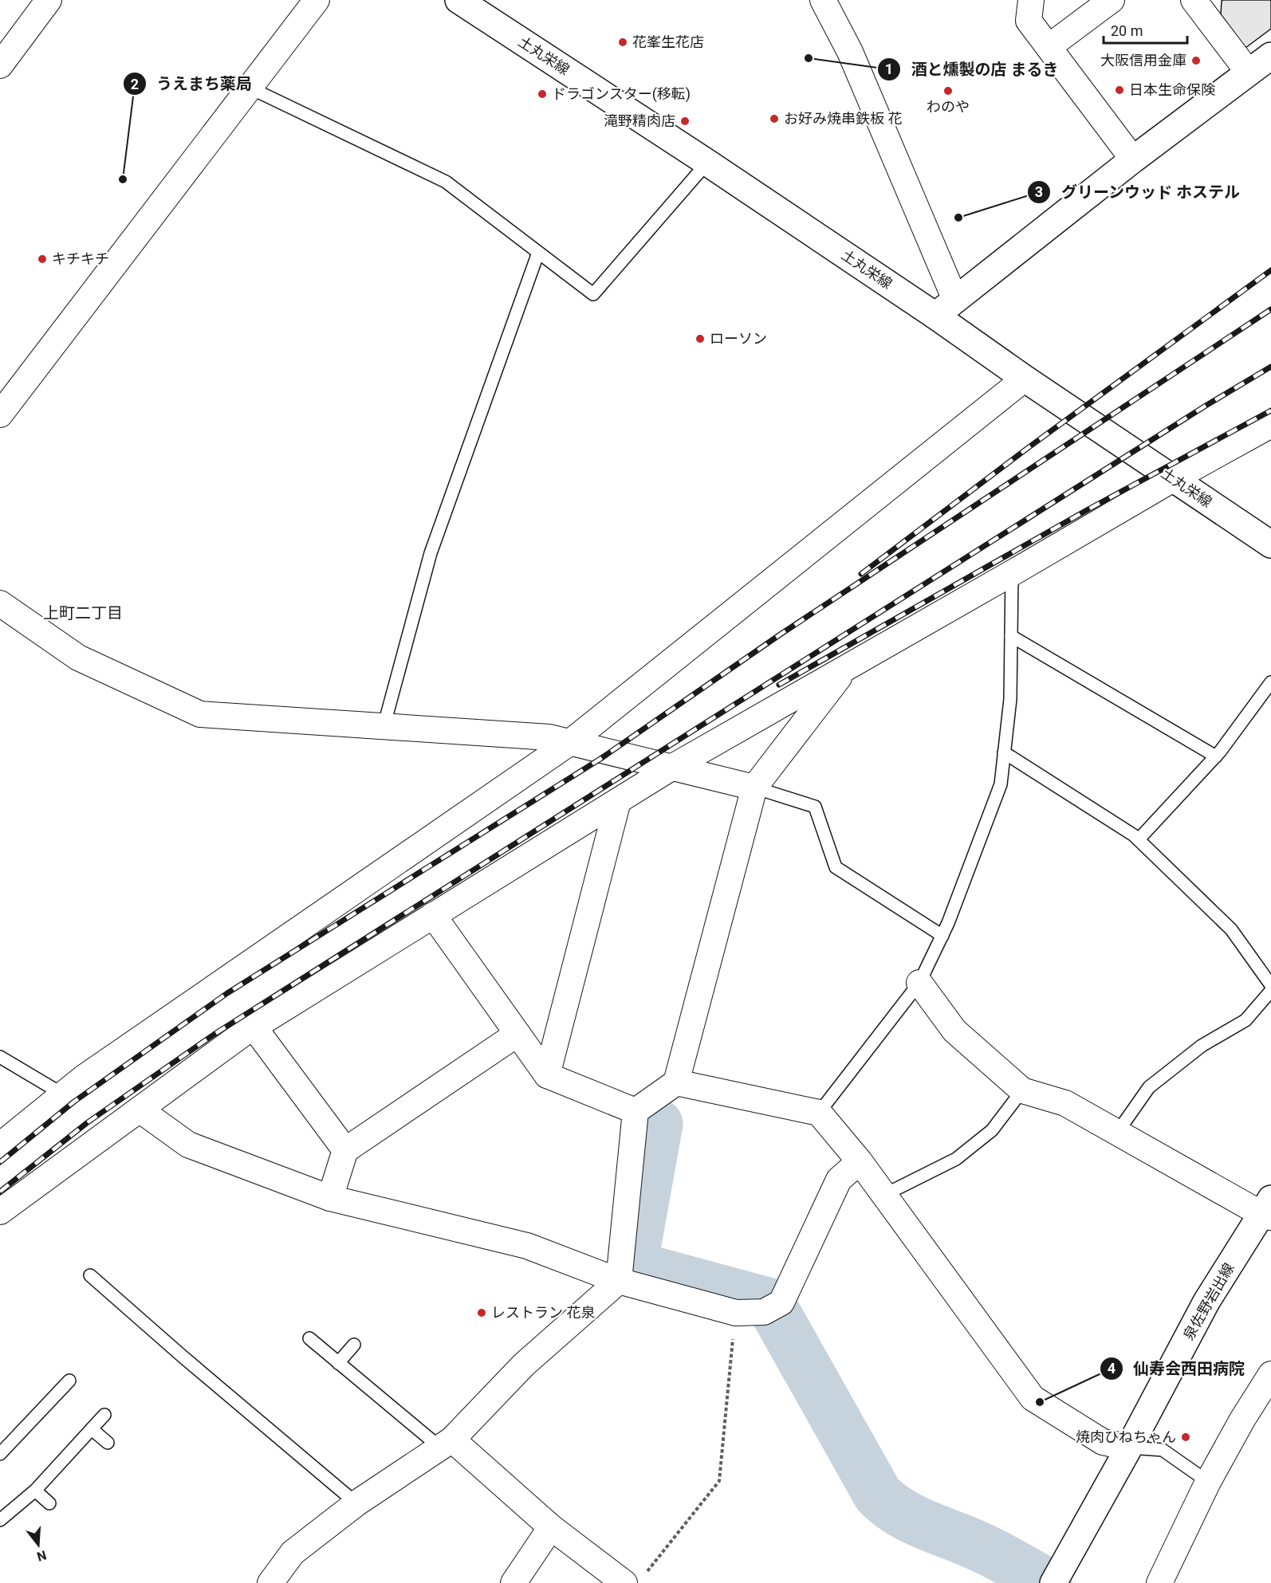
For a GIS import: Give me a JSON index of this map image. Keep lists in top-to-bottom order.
{
  "streets": {
    "main road": ["土丸栄線", "泉佐野岩出線"]
  },
  "districts": ["上町二丁目"],
  "places": [
    "花峯生花店",
    "酒と燻製の店 まるき",
    "大阪信用金庫",
    "日本生命保険",
    "わのや",
    "ドラゴンスター(移転)",
    "お好み焼串鉄板 花",
    "滝野精肉店",
    "うえまち薬局",
    "グリーンウッド ホステル",
    "キチキチ",
    "ローソン",
    "レストラン 花泉",
    "仙寿会西田病院",
    "焼肉ひねちゃん"
  ],
  "scale_bar": "20 m",
  "north": "bottom"
}
